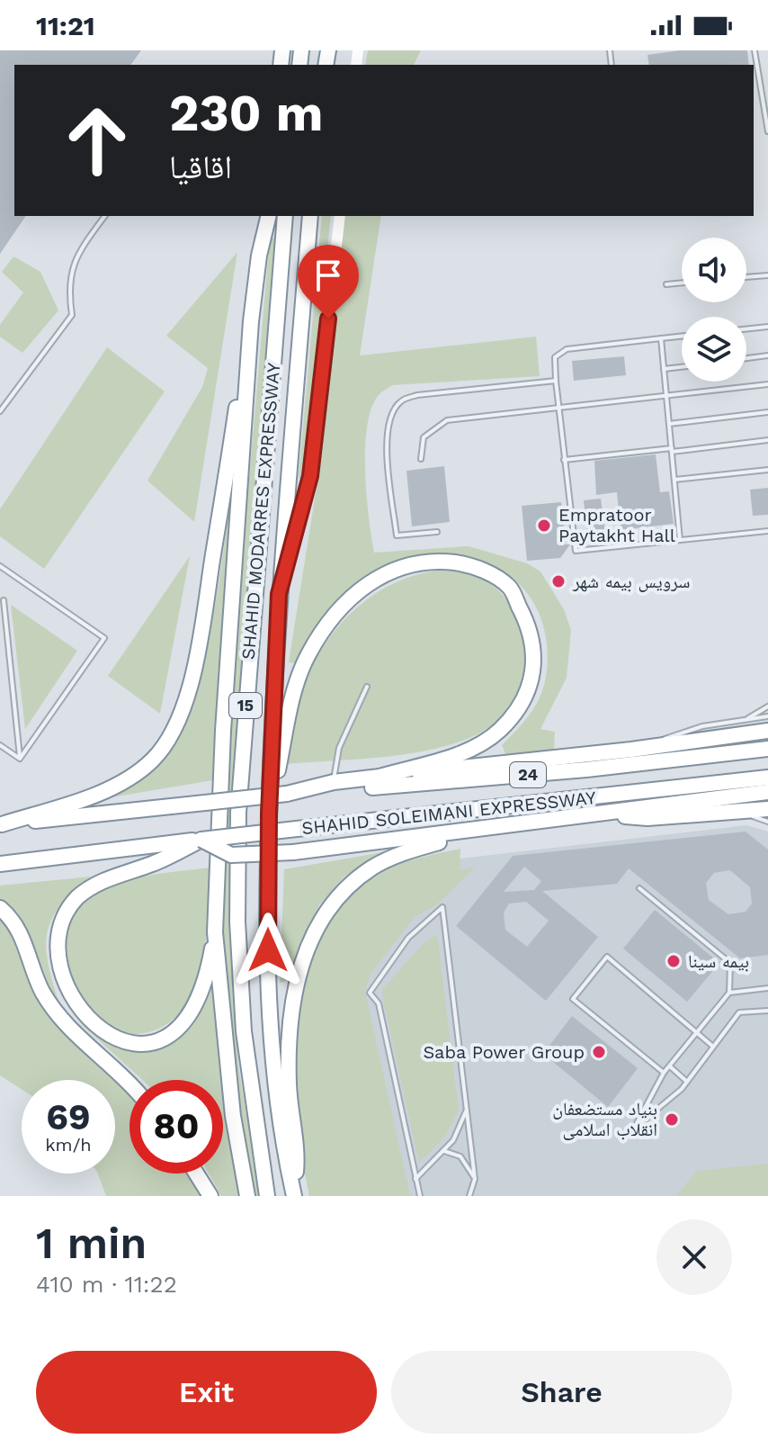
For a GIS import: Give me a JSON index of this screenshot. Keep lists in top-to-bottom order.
{
  "streets": {
    "highway": [
      "SHAHID MODARRES EXPRESSWAY",
      "15",
      "24",
      "SHAHID SOLEIMANI EXPRESSWAY"
    ]
  },
  "crossings": [
    ["24", "SHAHID SOLEIMANI EXPRESSWAY"]
  ],
  "places": [
    "Empratoor Paytakht Hall",
    "سرویس بیمه شهر",
    "بیمه سینا",
    "Saba Power Group",
    "بنیاد مستضعفان انقلاب اسلامی"
  ],
  "page": {
    "status": "11:21",
    "turn": ["230 m", "اقاقیا"],
    "speed": "69 km/h",
    "limit": "80",
    "heading": ["1 min", "410 m · 11:22"],
    "buttons": ["Exit", "Share"]
  }
}
